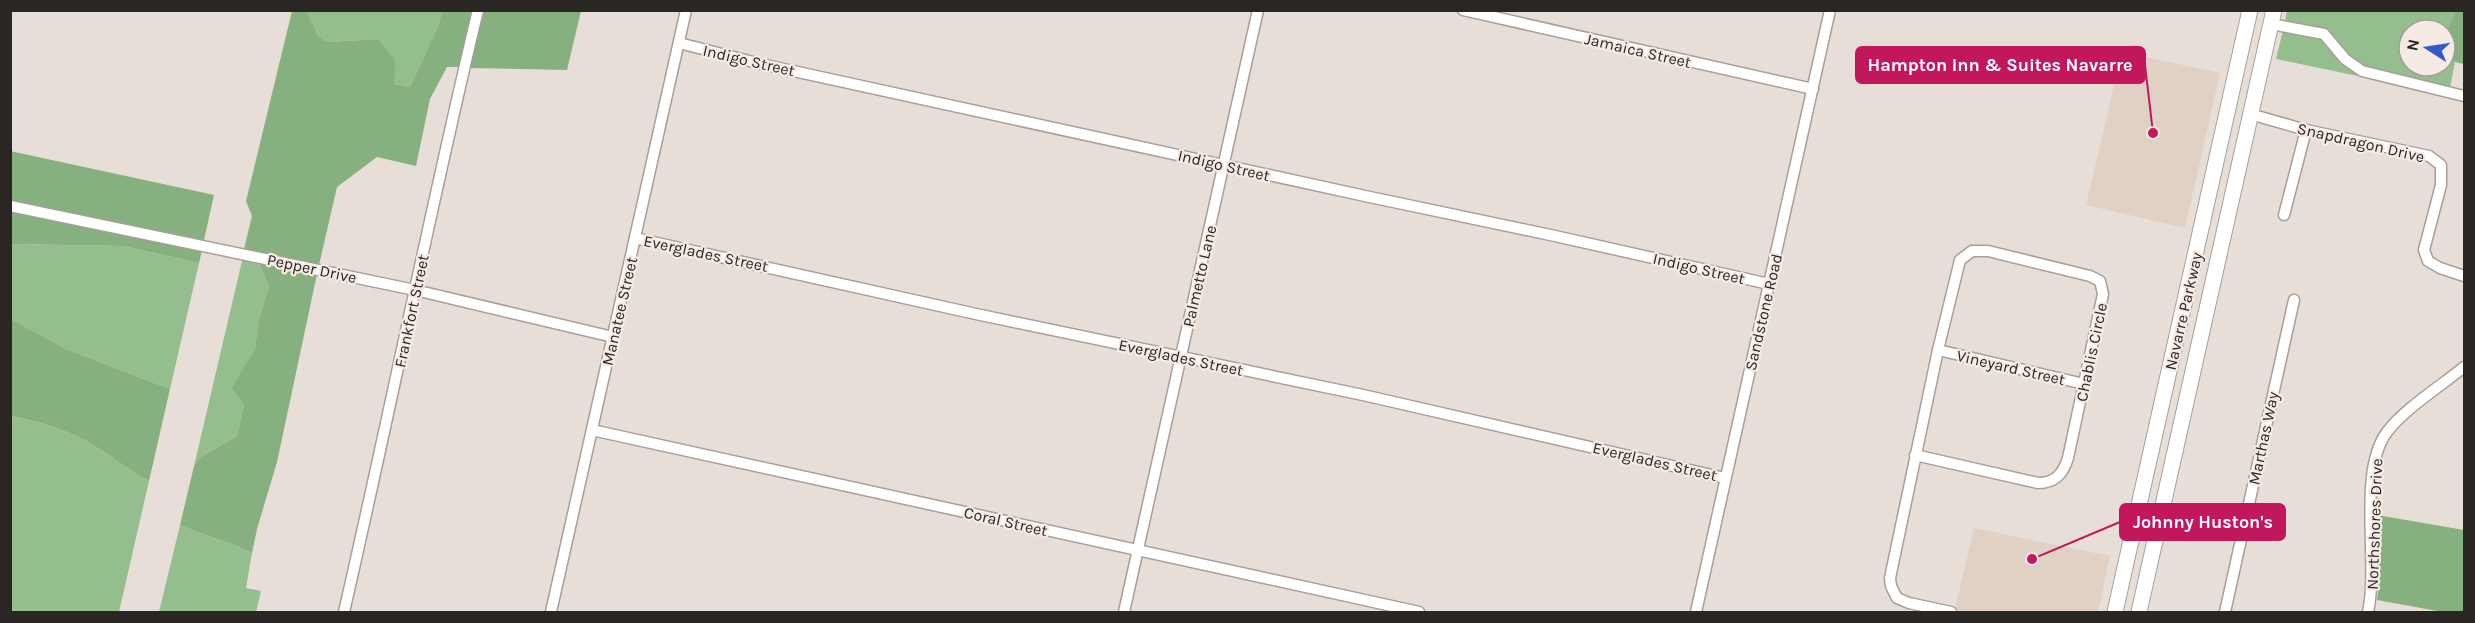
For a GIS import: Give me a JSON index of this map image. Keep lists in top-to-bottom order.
{
  "streets": {
    "highway": ["Navarre Parkway"],
    "street": [
      "Jamaica Street",
      "Indigo Street",
      "Snapdragon Drive",
      "Everglades Street",
      "Pepper Drive",
      "Palmetto Lane",
      "Frankfort Street",
      "Manatee Street",
      "Sandstone Road",
      "Chablis Circle",
      "Vineyard Street",
      "Marthas Way",
      "Coral Street",
      "Northshores Drive"
    ]
  },
  "crossings": [
    ["Jamaica Street", "Sandstone Road"],
    ["Indigo Street", "Palmetto Lane"],
    ["Indigo Street", "Manatee Street"],
    ["Indigo Street", "Sandstone Road"],
    ["Snapdragon Drive", "Navarre Parkway"],
    ["Everglades Street", "Palmetto Lane"],
    ["Everglades Street", "Manatee Street"],
    ["Everglades Street", "Sandstone Road"],
    ["Pepper Drive", "Frankfort Street"],
    ["Pepper Drive", "Manatee Street"],
    ["Palmetto Lane", "Coral Street"],
    ["Manatee Street", "Coral Street"],
    ["Chablis Circle", "Vineyard Street"]
  ],
  "places": ["Hampton Inn & Suites Navarre", "Johnny Huston's"],
  "north": "left"
}
